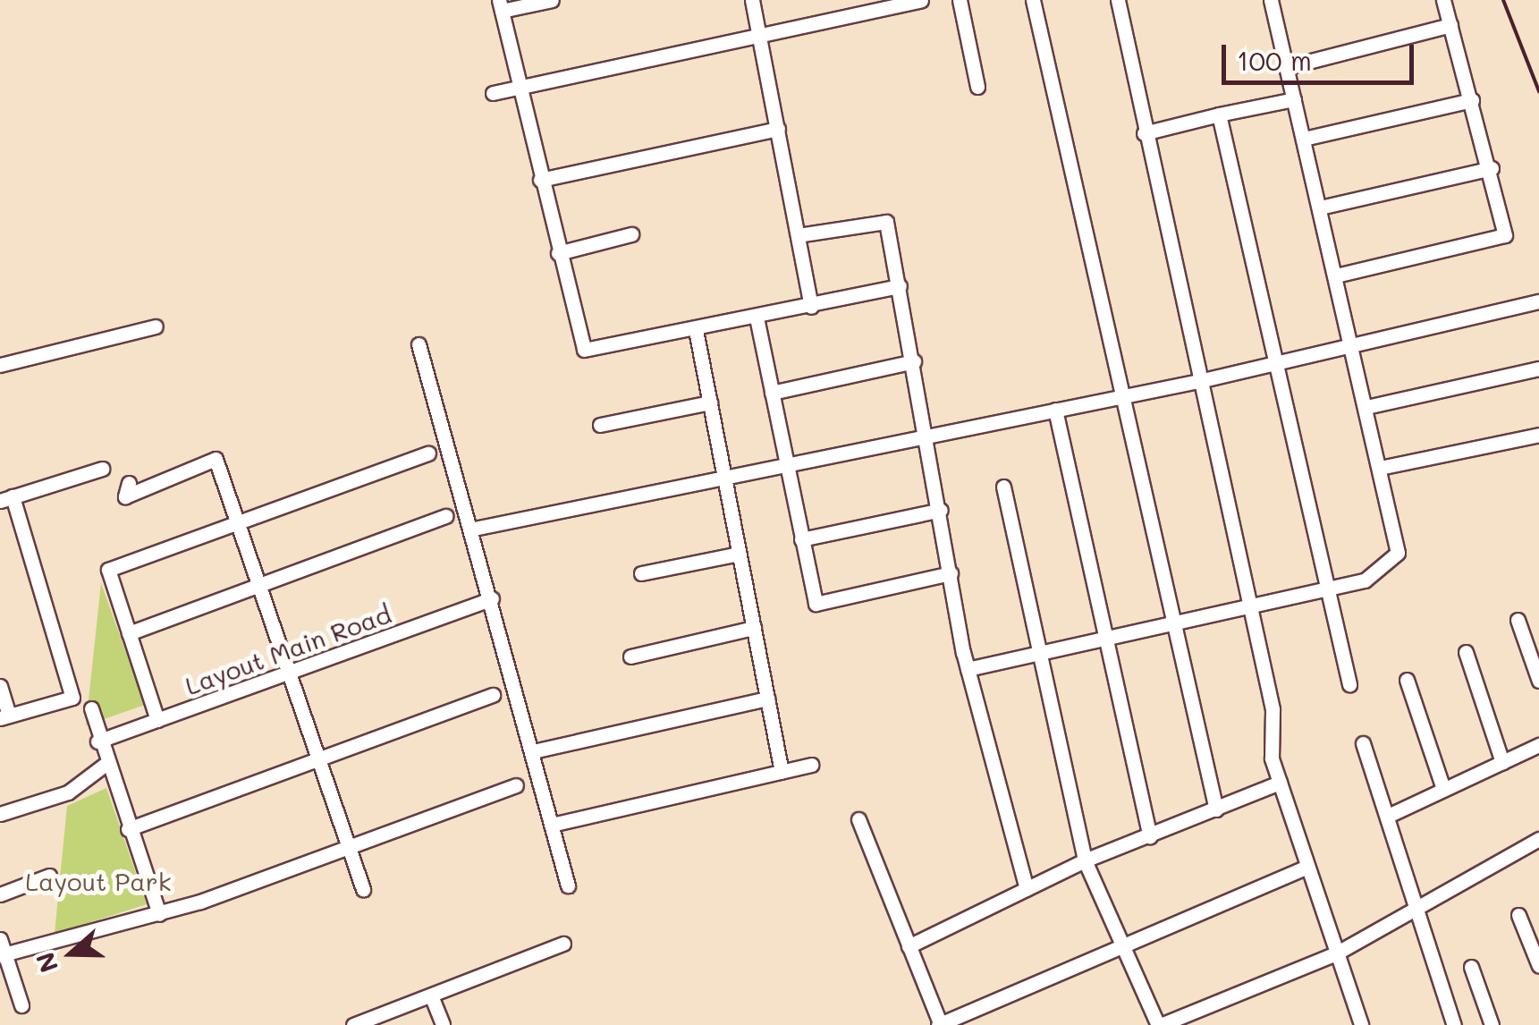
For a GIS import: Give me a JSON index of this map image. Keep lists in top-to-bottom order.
{
  "streets": {
    "street": ["Layout Main Road"]
  },
  "parks": ["Layout Park"],
  "scale_bar": "100 m",
  "north": "left"
}
